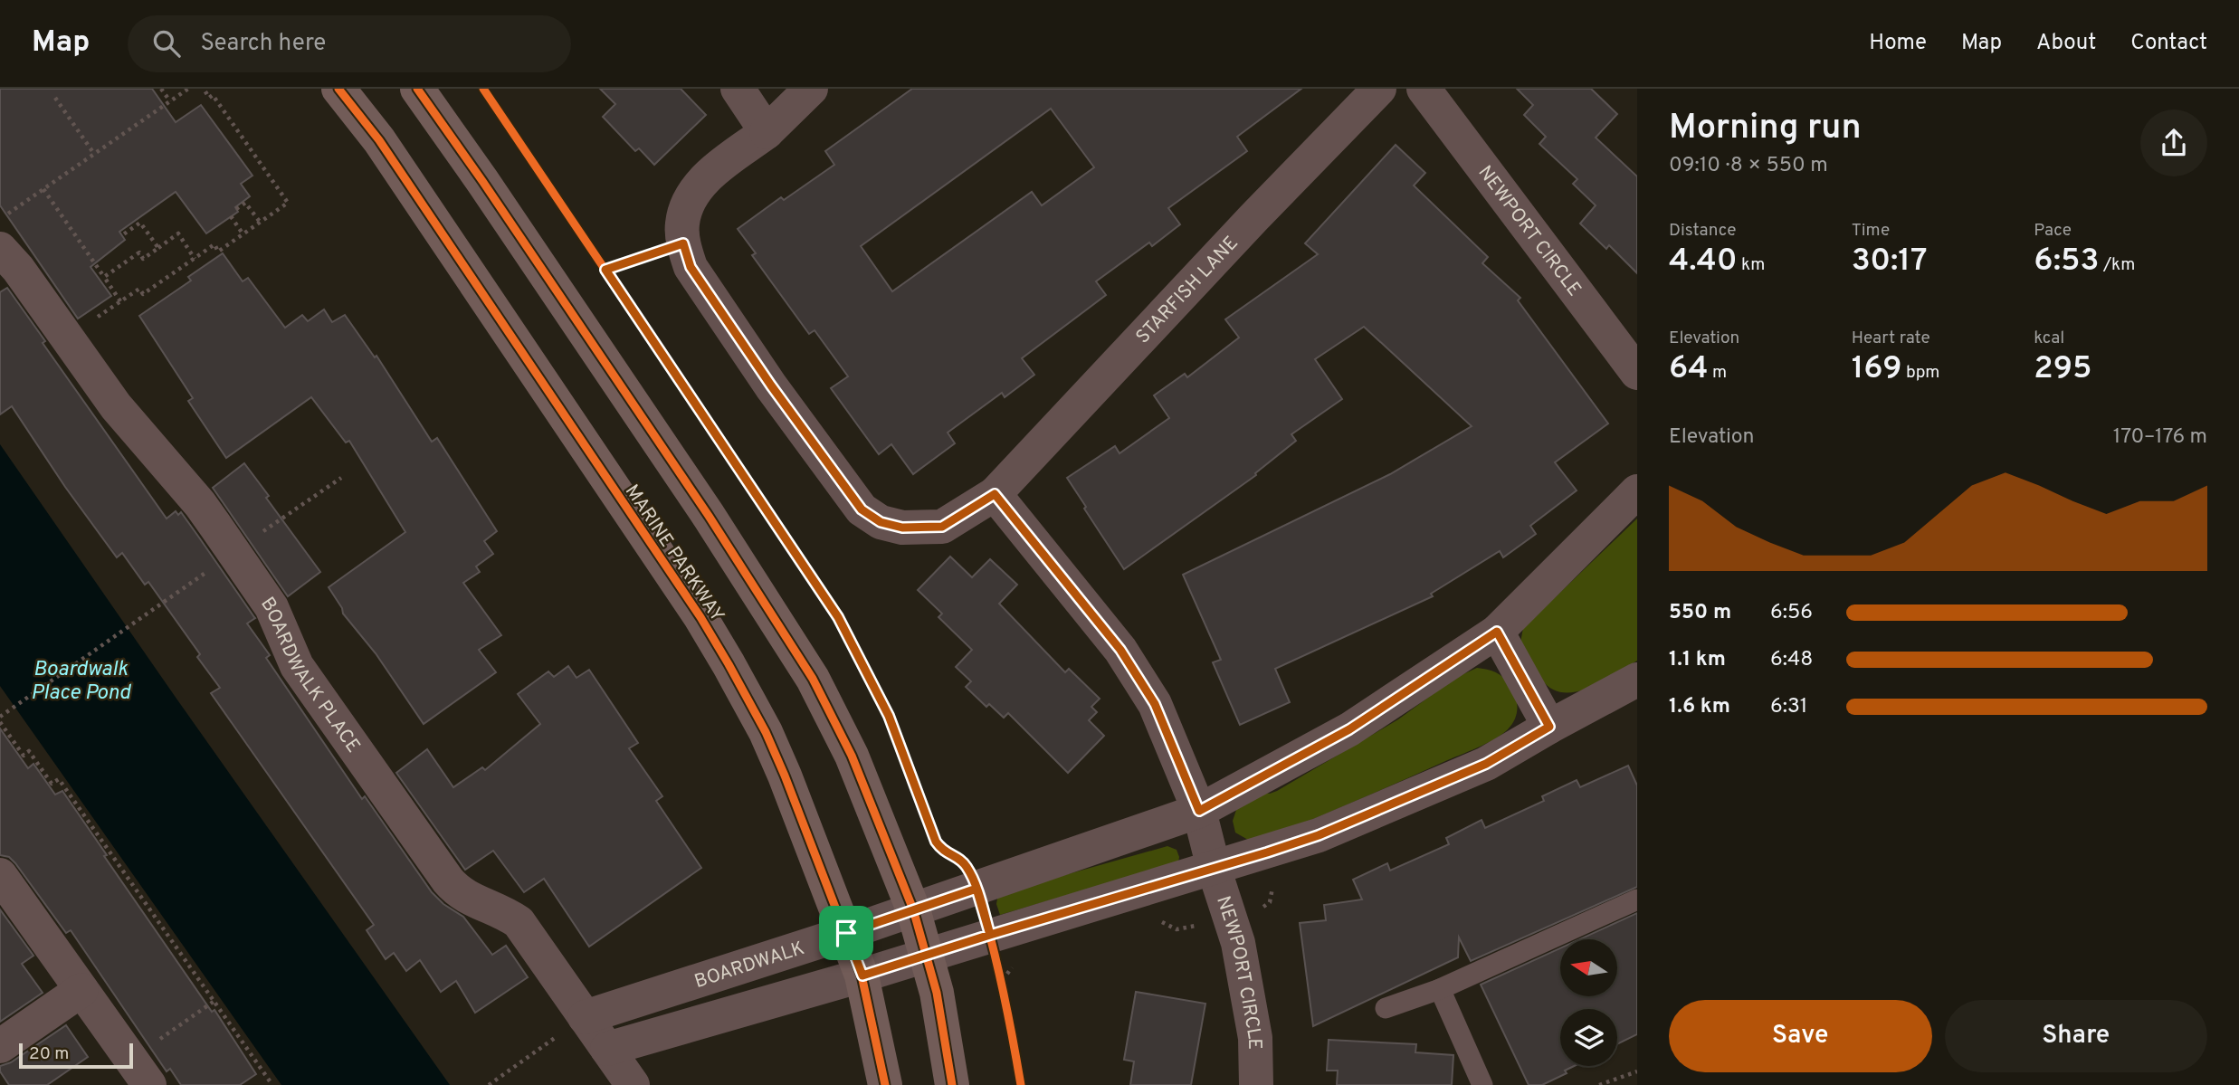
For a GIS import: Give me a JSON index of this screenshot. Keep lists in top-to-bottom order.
{
  "streets": {
    "main road": ["MARINE PARKWAY"],
    "street": [
      "NEWPORT CIRCLE",
      "STARFISH LANE",
      "BOARDWALK PLACE",
      "BOARDWALK"
    ]
  },
  "crossings": [
    ["NEWPORT CIRCLE", "STARFISH LANE"],
    ["NEWPORT CIRCLE", "BOARDWALK"],
    ["MARINE PARKWAY", "BOARDWALK"],
    ["BOARDWALK PLACE", "BOARDWALK"]
  ],
  "water": ["Boardwalk Place Pond"],
  "scale_bar": "20 m",
  "north": "left",
  "page": {
    "header": "Map",
    "search": "Search here",
    "nav": [
      "Home",
      "Map",
      "About",
      "Contact"
    ],
    "heading": ["Morning run", "09:10 · 8 × 550 m"],
    "stats": [
      ["Distance", "4.40 km"],
      ["Time", "30:17"],
      ["Pace", "6:53 /km"],
      ["Elevation", "64 m"],
      ["Heart rate", "169 bpm"],
      ["kcal", "295"]
    ],
    "chart": ["Elevation", "170–176 m"],
    "list": [
      {
        "name": "550 m",
        "note": "6:56"
      },
      {
        "name": "1.1 km",
        "note": "6:48"
      },
      {
        "name": "1.6 km",
        "note": "6:31"
      }
    ],
    "buttons": ["Save", "Share"],
    "scale": "20 m"
  }
}
